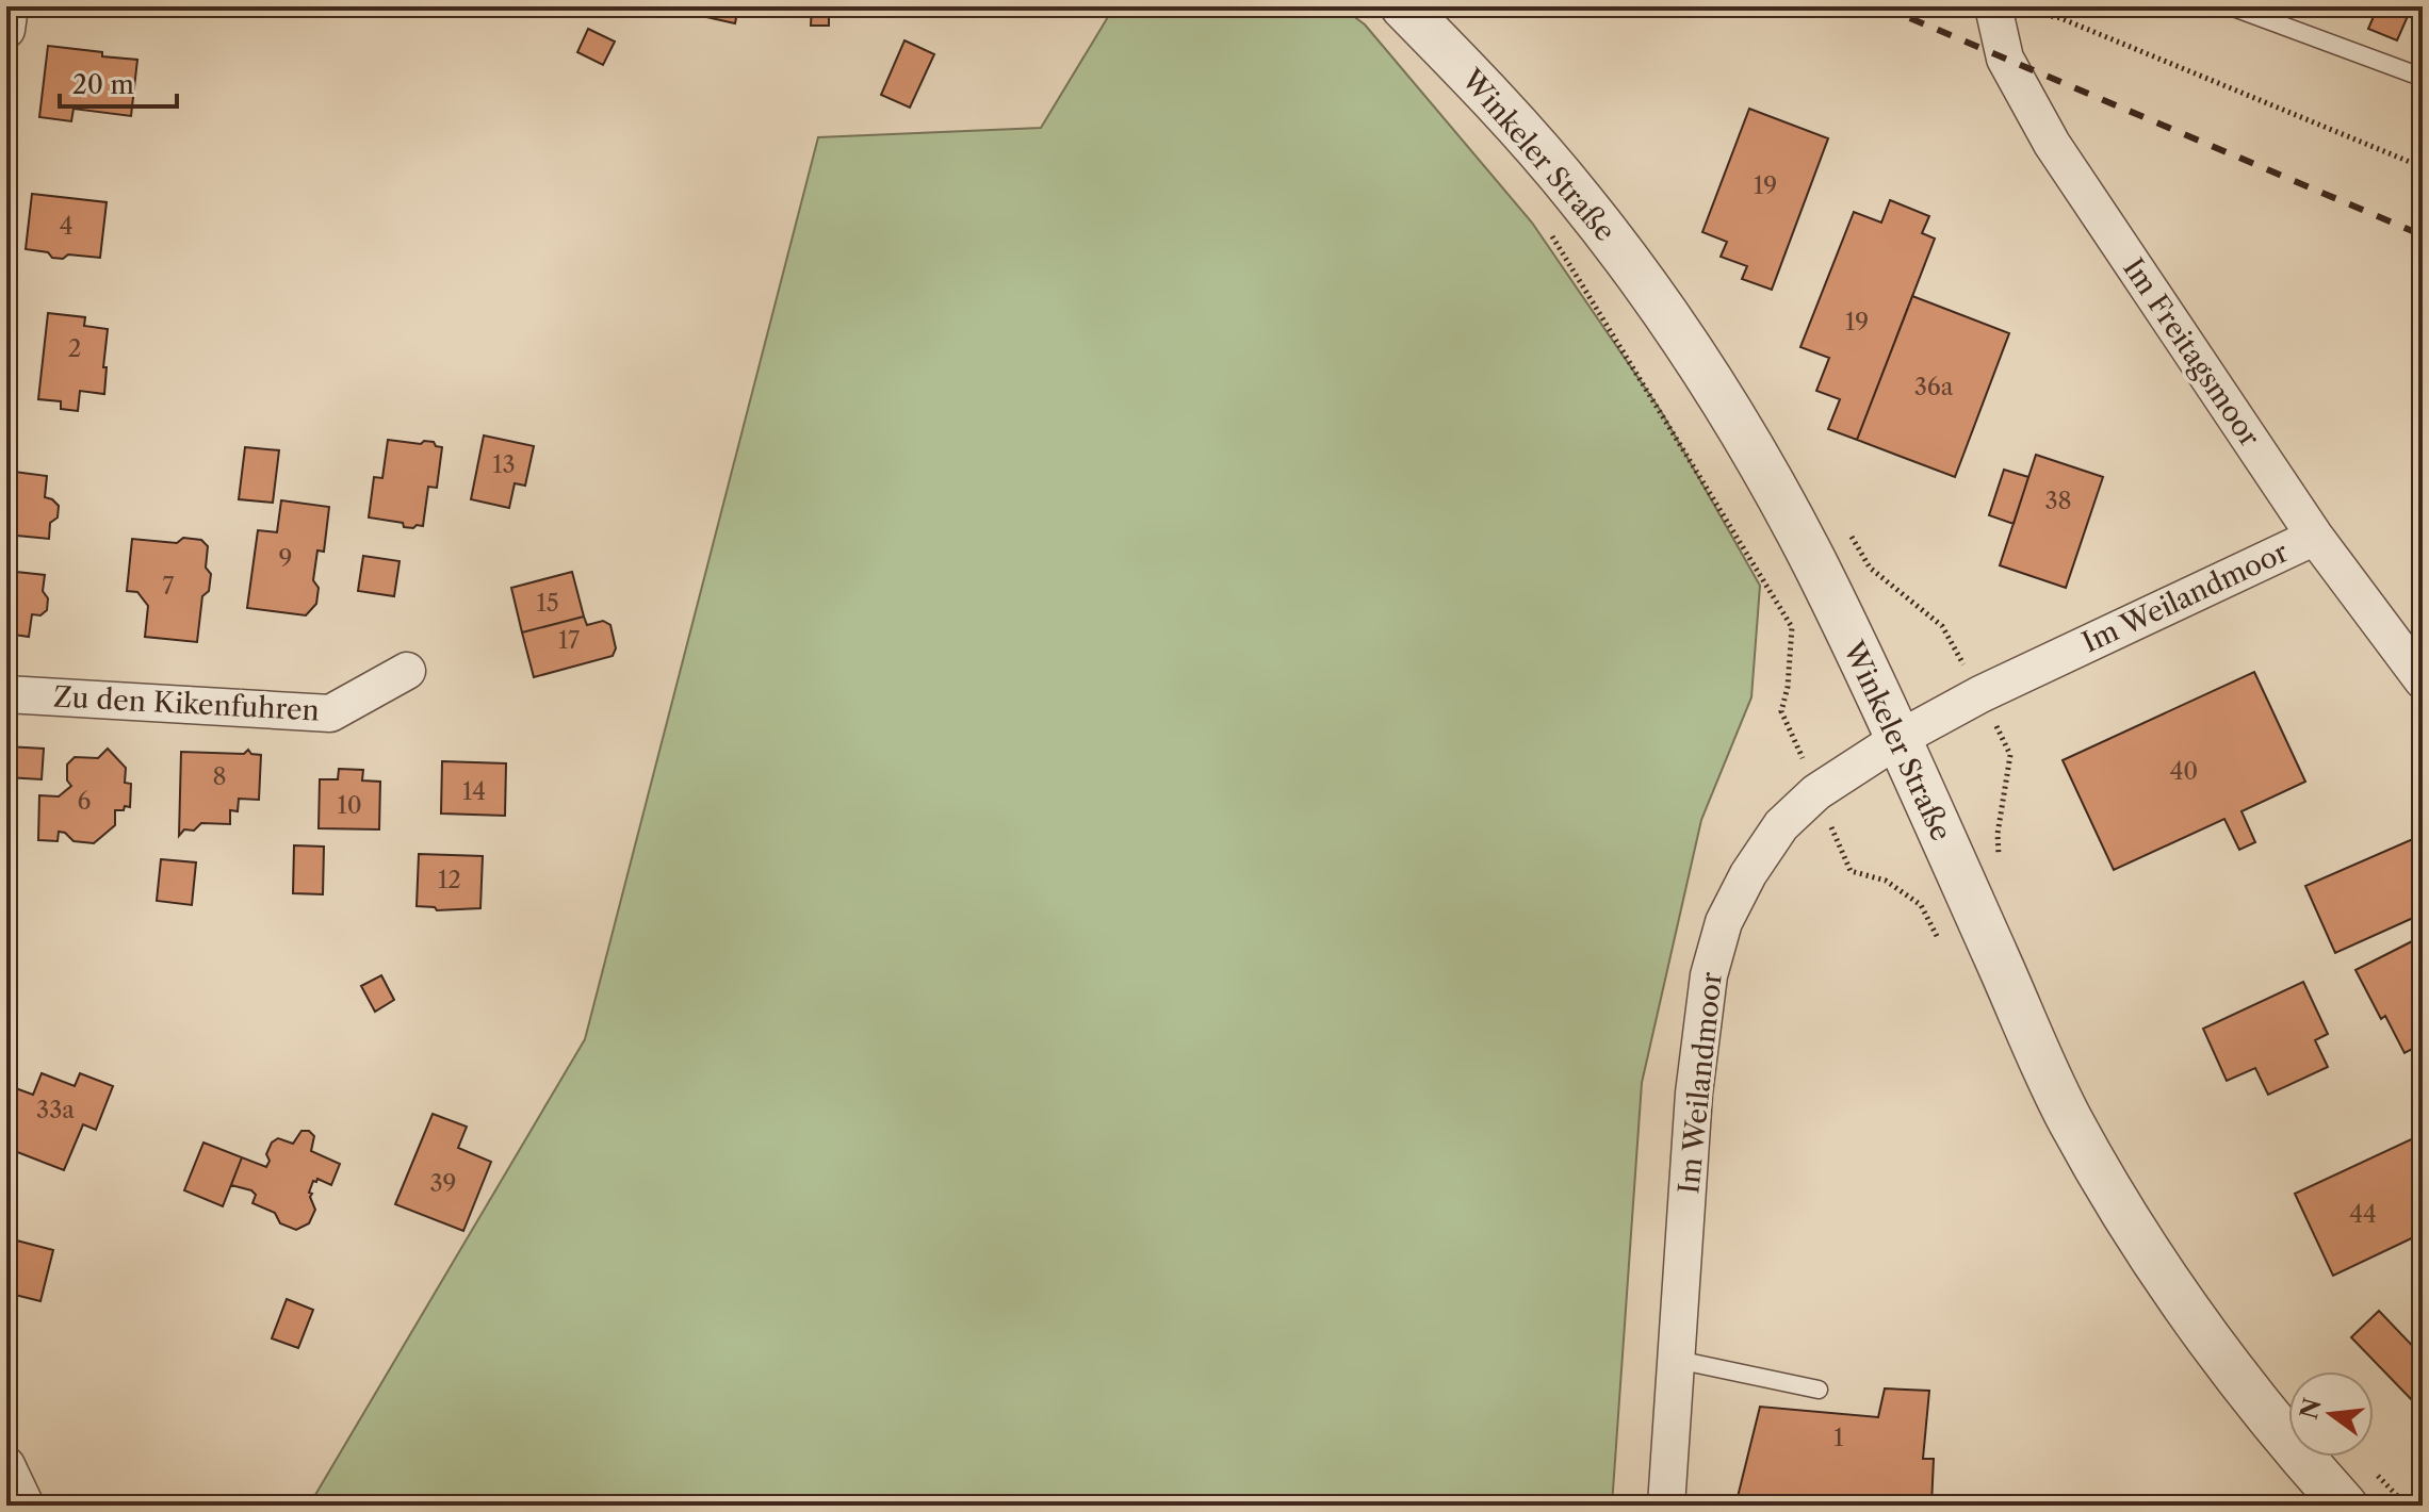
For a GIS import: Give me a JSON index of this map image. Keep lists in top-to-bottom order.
{
  "streets": {
    "street": [
      "Winkeler Straße",
      "Im Freitagsmoor",
      "Im Weilandmoor",
      "Zu den Kikenfuhren"
    ]
  },
  "crossings": [
    ["Winkeler Straße", "Im Weilandmoor"],
    ["Im Freitagsmoor", "Im Weilandmoor"]
  ],
  "house_numbers": [
    "19",
    "4",
    "19",
    "2",
    "36a",
    "13",
    "38",
    "9",
    "7",
    "15",
    "17",
    "40",
    "8",
    "14",
    "6",
    "10",
    "12",
    "33a",
    "39",
    "44",
    "1"
  ],
  "scale_bar": "20 m",
  "north": "left"
}
